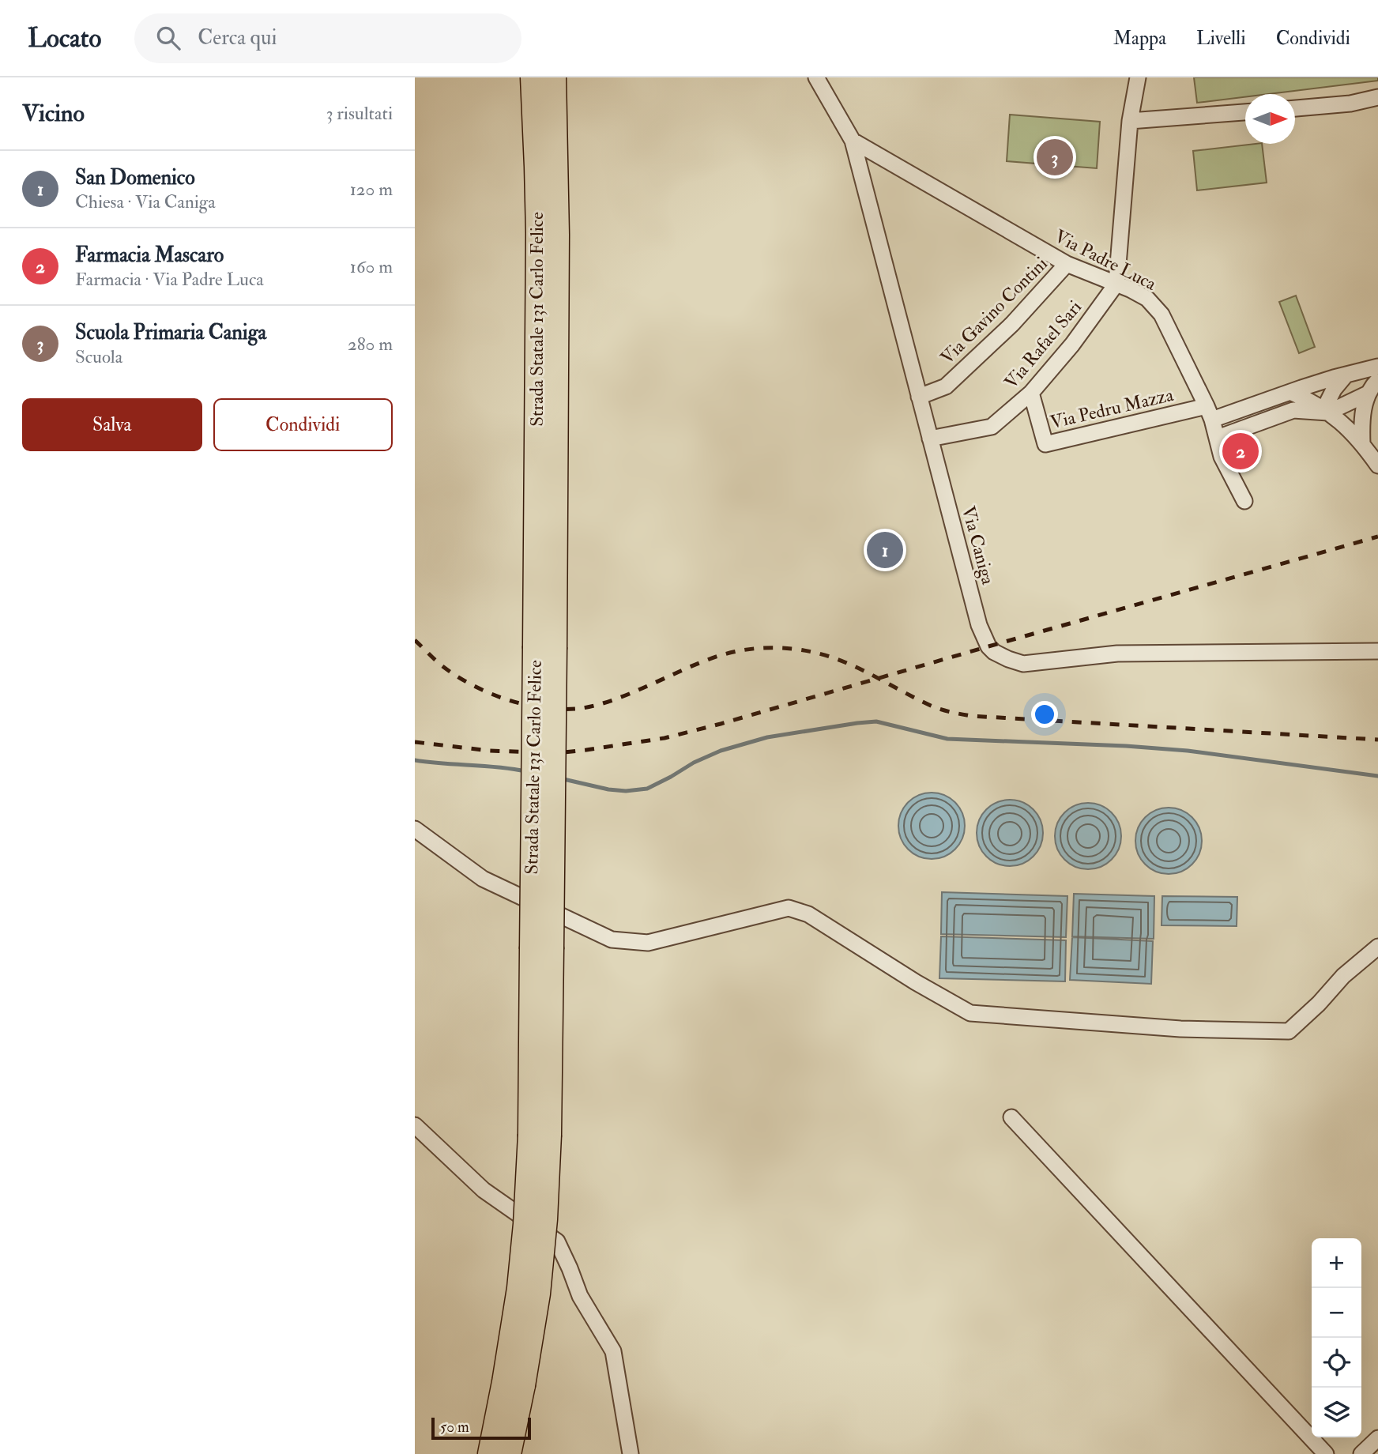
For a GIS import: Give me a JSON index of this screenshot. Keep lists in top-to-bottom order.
{
  "streets": {
    "highway": ["Strada Statale 131 Carlo Felice"],
    "street": [
      "Via Padre Luca",
      "Via Gavino Contini",
      "Via Rafael Sari",
      "Via Pedru Mazza",
      "Via Caniga"
    ]
  },
  "crossings": [
    ["Via Padre Luca", "Via Gavino Contini"],
    ["Via Padre Luca", "Via Rafael Sari"],
    ["Via Padre Luca", "Via Pedru Mazza"],
    ["Via Padre Luca", "Via Caniga"],
    ["Via Gavino Contini", "Via Caniga"],
    ["Via Rafael Sari", "Via Pedru Mazza"],
    ["Via Rafael Sari", "Via Caniga"]
  ],
  "scale_bar": "50 m",
  "north": "right",
  "page": {
    "header": "Locato",
    "search": "Cerca qui",
    "nav": ["Mappa", "Livelli", "Condividi"],
    "heading": ["Vicino", "3 risultati"],
    "pins": ["3", "2", "1"],
    "list": [
      {
        "mark": "1",
        "name": "San Domenico",
        "note": "Chiesa · Via Caniga",
        "value": "120 m"
      },
      {
        "mark": "2",
        "name": "Farmacia Mascaro",
        "note": "Farmacia · Via Padre Luca",
        "value": "160 m"
      },
      {
        "mark": "3",
        "name": "Scuola Primaria Caniga",
        "note": "Scuola",
        "value": "280 m"
      }
    ],
    "buttons": ["Salva", "Condividi"],
    "map_buttons": ["+", "−"],
    "scale": "50 m"
  }
}
